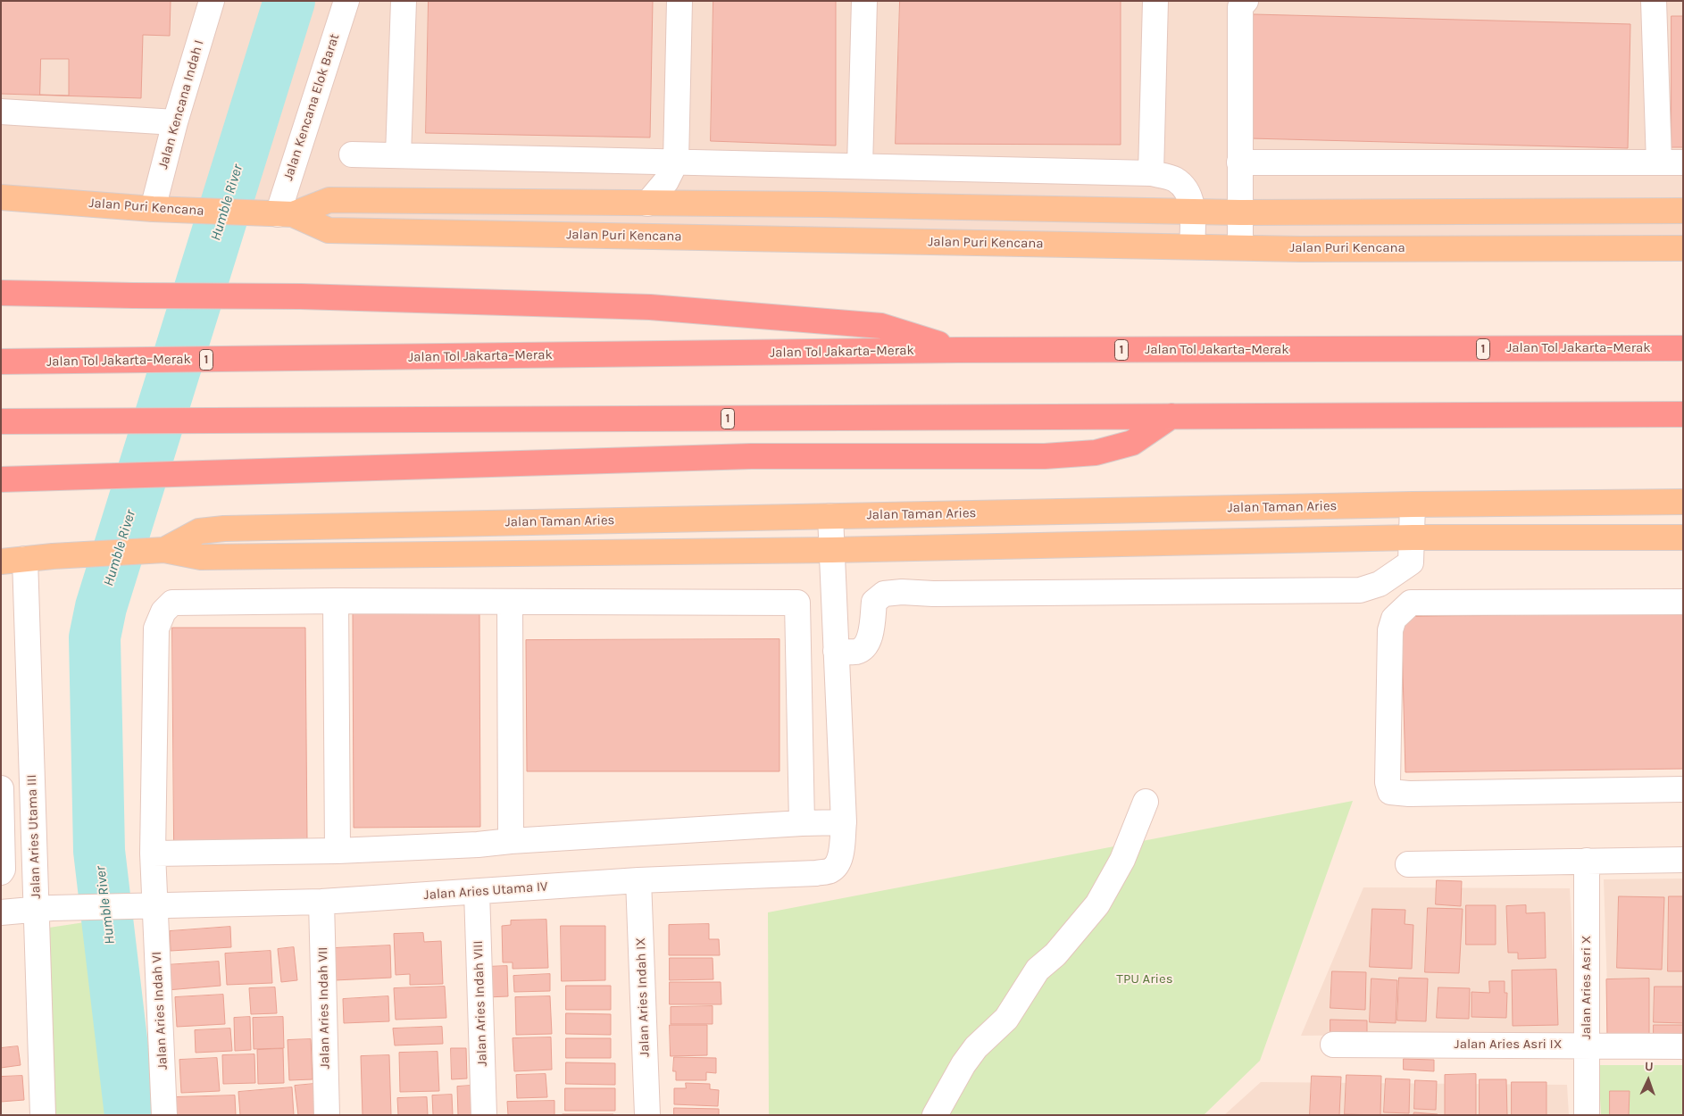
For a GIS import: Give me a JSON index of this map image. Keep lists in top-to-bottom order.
{
  "streets": {
    "highway": ["Jalan Tol Jakarta–Merak", "1"],
    "main road": ["Jalan Puri Kencana", "Jalan Taman Aries"],
    "street": [
      "Jalan Kencana Indah I",
      "Jalan Kencana Elok Barat",
      "Jalan Aries Utama III",
      "Jalan Aries Utama IV",
      "Jalan Aries Asri X",
      "Jalan Aries Indah IX",
      "Jalan Aries Indah VIII",
      "Jalan Aries Indah VII",
      "Jalan Aries Indah VI",
      "Jalan Aries Asri IX"
    ]
  },
  "crossings": [
    ["Jalan Kencana Indah I", "Jalan Puri Kencana"],
    ["Jalan Kencana Elok Barat", "Jalan Puri Kencana"],
    ["Jalan Taman Aries", "Jalan Aries Utama III"],
    ["Jalan Aries Utama III", "Jalan Aries Utama IV"],
    ["Jalan Aries Utama IV", "Jalan Aries Indah IX"],
    ["Jalan Aries Utama IV", "Jalan Aries Indah VIII"],
    ["Jalan Aries Utama IV", "Jalan Aries Indah VII"],
    ["Jalan Aries Utama IV", "Jalan Aries Indah VI"],
    ["Jalan Aries Asri X", "Jalan Aries Asri IX"]
  ],
  "water": ["Humble River"],
  "parks": ["TPU Aries"],
  "north": "top"
}
